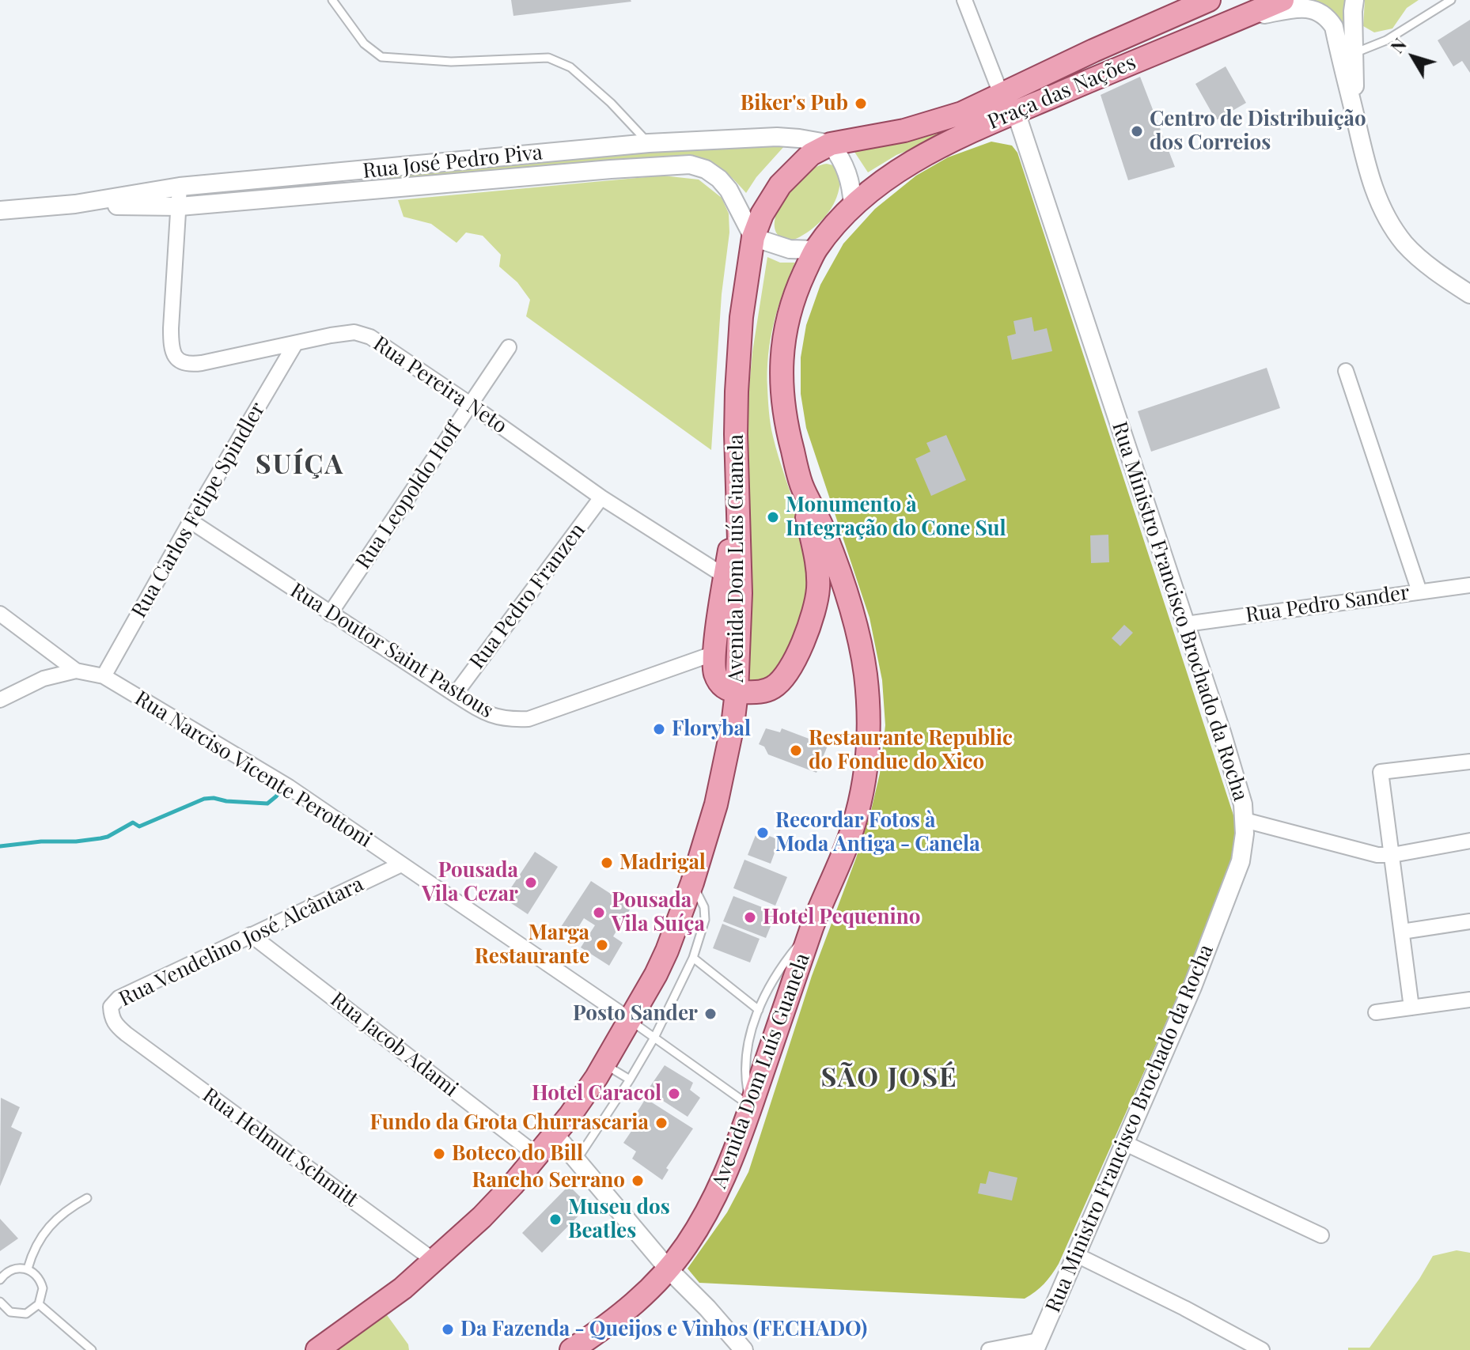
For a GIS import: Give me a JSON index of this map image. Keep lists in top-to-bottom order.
{
  "streets": {
    "main road": ["Praça das Nações", "Avenida Dom Luís Guanela"],
    "street": [
      "Rua José Pedro Piva",
      "Rua Pereira Neto",
      "Rua Leopoldo Hoff",
      "Rua Carlos Felipe Spindler",
      "Rua Pedro Franzen",
      "Rua Pedro Sander",
      "Rua Ministro Francisco Brochado da Rocha",
      "Rua Doutor Saint Pastous",
      "Rua Narciso Vicente Perottoni",
      "Rua Vendelino José Alcântara",
      "Rua Jacob Adami",
      "Rua Helmut Schmitt"
    ]
  },
  "crossings": [
    ["Praça das Nações", "Avenida Dom Luís Guanela"],
    ["Praça das Nações", "Rua Ministro Francisco Brochado da Rocha"],
    ["Rua José Pedro Piva", "Rua Pereira Neto"],
    ["Rua José Pedro Piva", "Avenida Dom Luís Guanela"],
    ["Rua Pereira Neto", "Rua Leopoldo Hoff"],
    ["Rua Pereira Neto", "Rua Carlos Felipe Spindler"],
    ["Rua Pereira Neto", "Rua Pedro Franzen"],
    ["Rua Leopoldo Hoff", "Rua Doutor Saint Pastous"],
    ["Rua Carlos Felipe Spindler", "Rua Doutor Saint Pastous"],
    ["Rua Carlos Felipe Spindler", "Rua Narciso Vicente Perottoni"],
    ["Avenida Dom Luís Guanela", "Rua Narciso Vicente Perottoni"],
    ["Avenida Dom Luís Guanela", "Rua Jacob Adami"],
    ["Avenida Dom Luís Guanela", "Rua Helmut Schmitt"],
    ["Rua Pedro Franzen", "Rua Doutor Saint Pastous"],
    ["Rua Pedro Sander", "Rua Ministro Francisco Brochado da Rocha"],
    ["Rua Narciso Vicente Perottoni", "Rua Vendelino José Alcântara"],
    ["Rua Vendelino José Alcântara", "Rua Jacob Adami"],
    ["Rua Vendelino José Alcântara", "Rua Helmut Schmitt"]
  ],
  "districts": ["SUÍÇA", "SÃO JOSÉ"],
  "places": [
    "Biker's Pub",
    "Centro de Distribuição dos Correios",
    "Monumento à Integração do Cone Sul",
    "Florybal",
    "Restaurante Republic do Fondue do Xico",
    "Recordar Fotos à Moda Antiga - Canela",
    "Madrigal",
    "Pousada Vila Cezar",
    "Pousada Vila Suíça",
    "Hotel Pequenino",
    "Marga Restaurante",
    "Posto Sander",
    "Hotel Caracol",
    "Fundo da Grota Churrascaria",
    "Boteco do Bill",
    "Rancho Serrano",
    "Museu dos Beatles",
    "Da Fazenda - Queijos e Vinhos (FECHADO)"
  ],
  "north": "top left"
}
